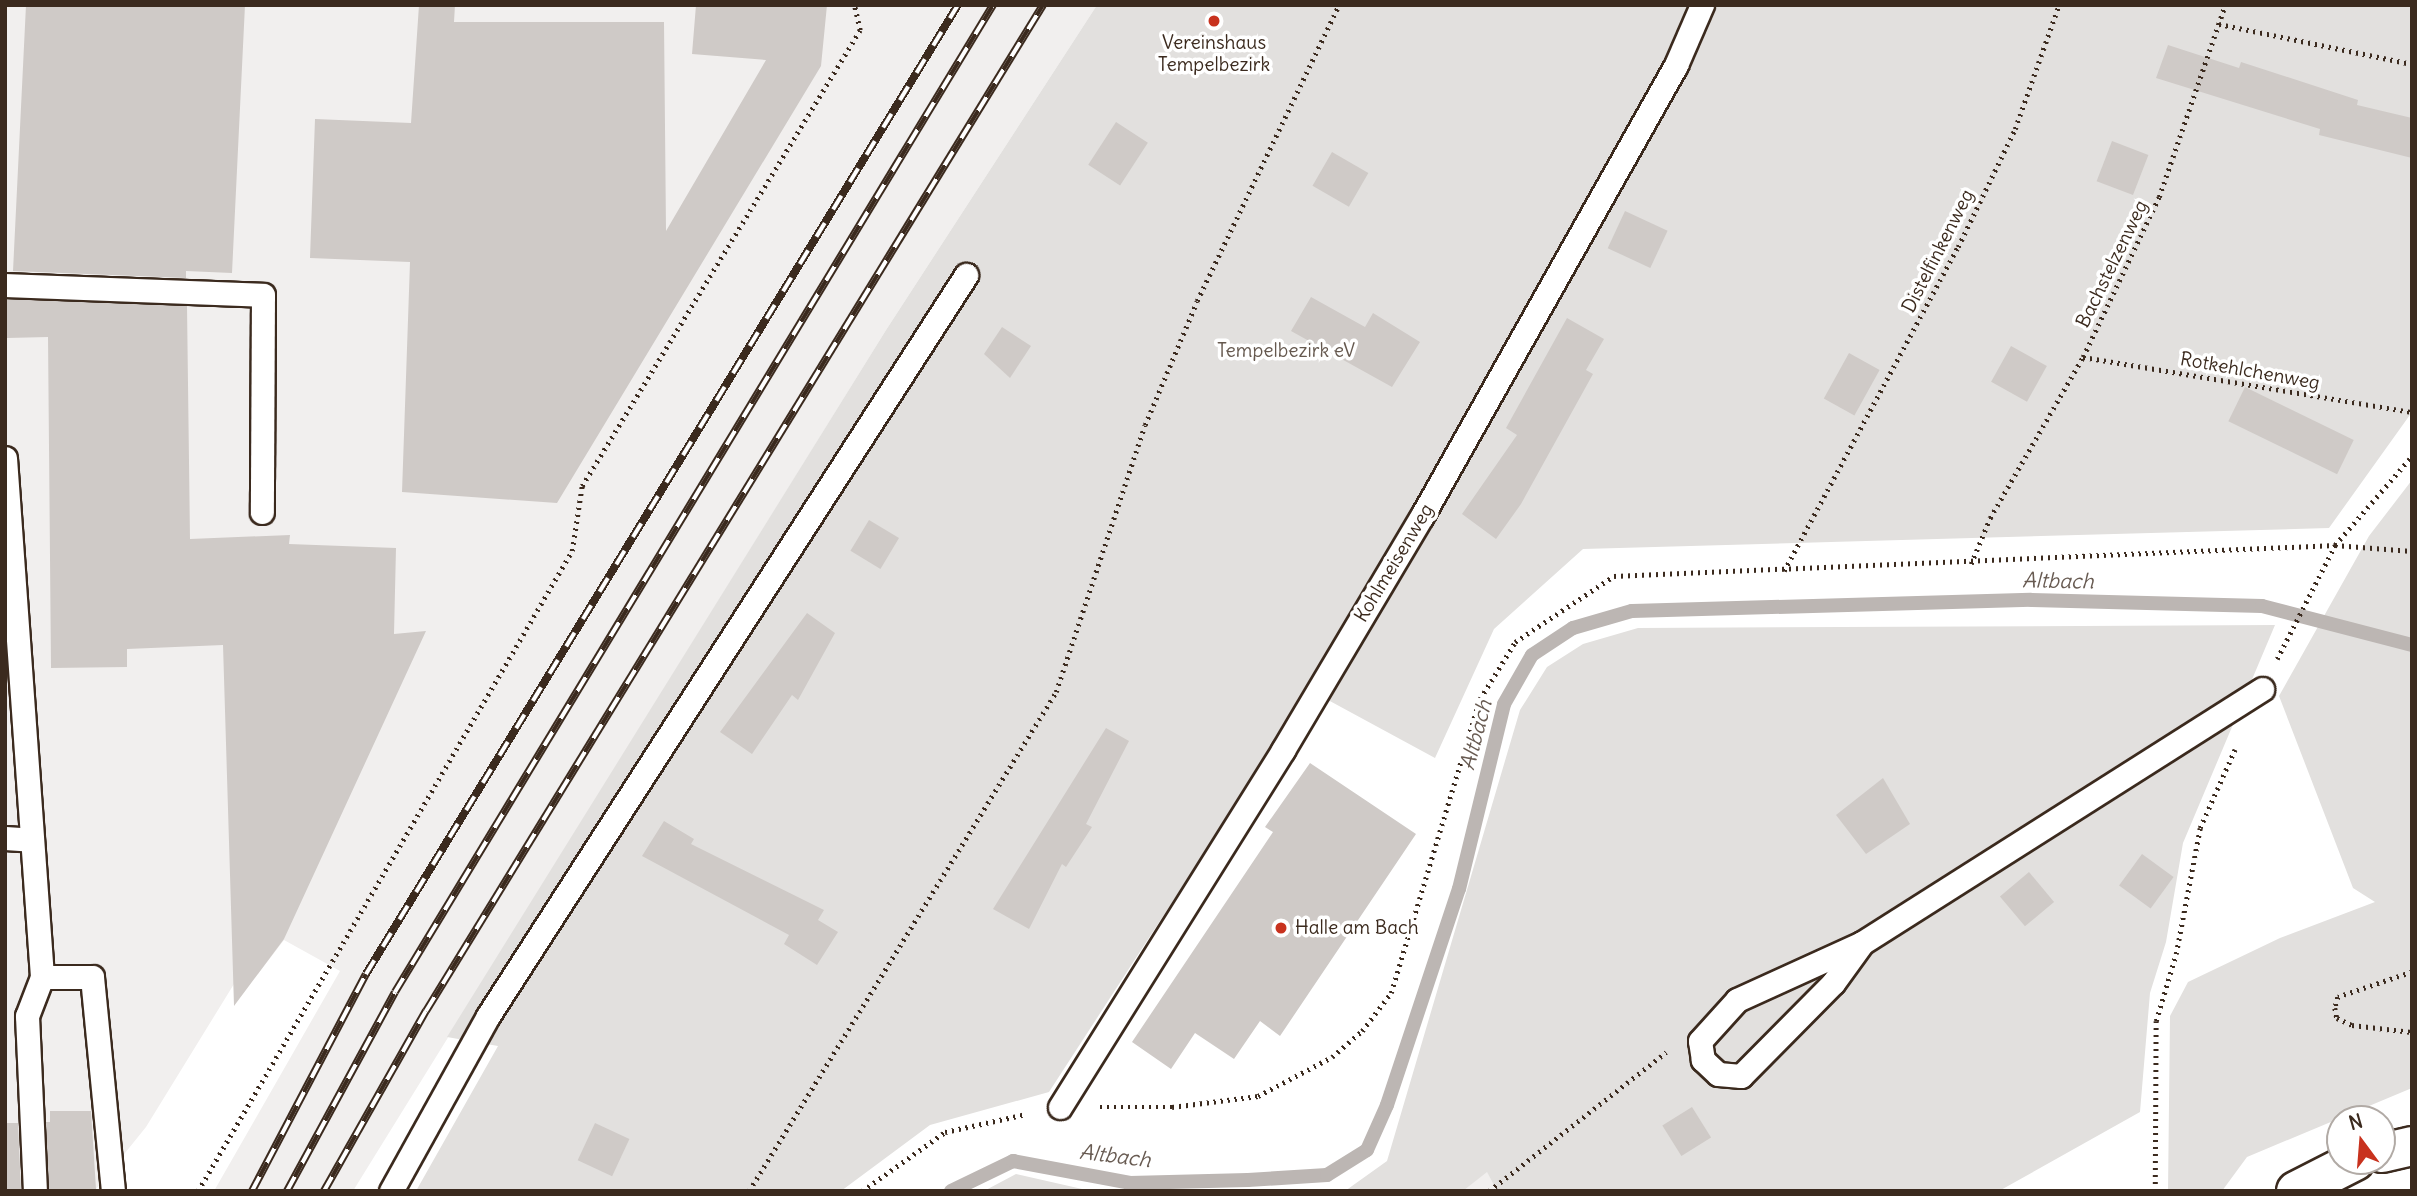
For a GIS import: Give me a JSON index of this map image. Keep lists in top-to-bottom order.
{
  "streets": {
    "lane": ["Kohlmeisenweg"],
    "path": ["Distelfinkenweg", "Bachstelzenweg", "Rotkehlchenweg"]
  },
  "crossings": [
    ["Bachstelzenweg", "Rotkehlchenweg"]
  ],
  "water": ["Altbach"],
  "parks": ["Tempelbezirk eV"],
  "places": ["Vereinshaus Tempelbezirk", "Halle am Bach"],
  "north": "top"
}
